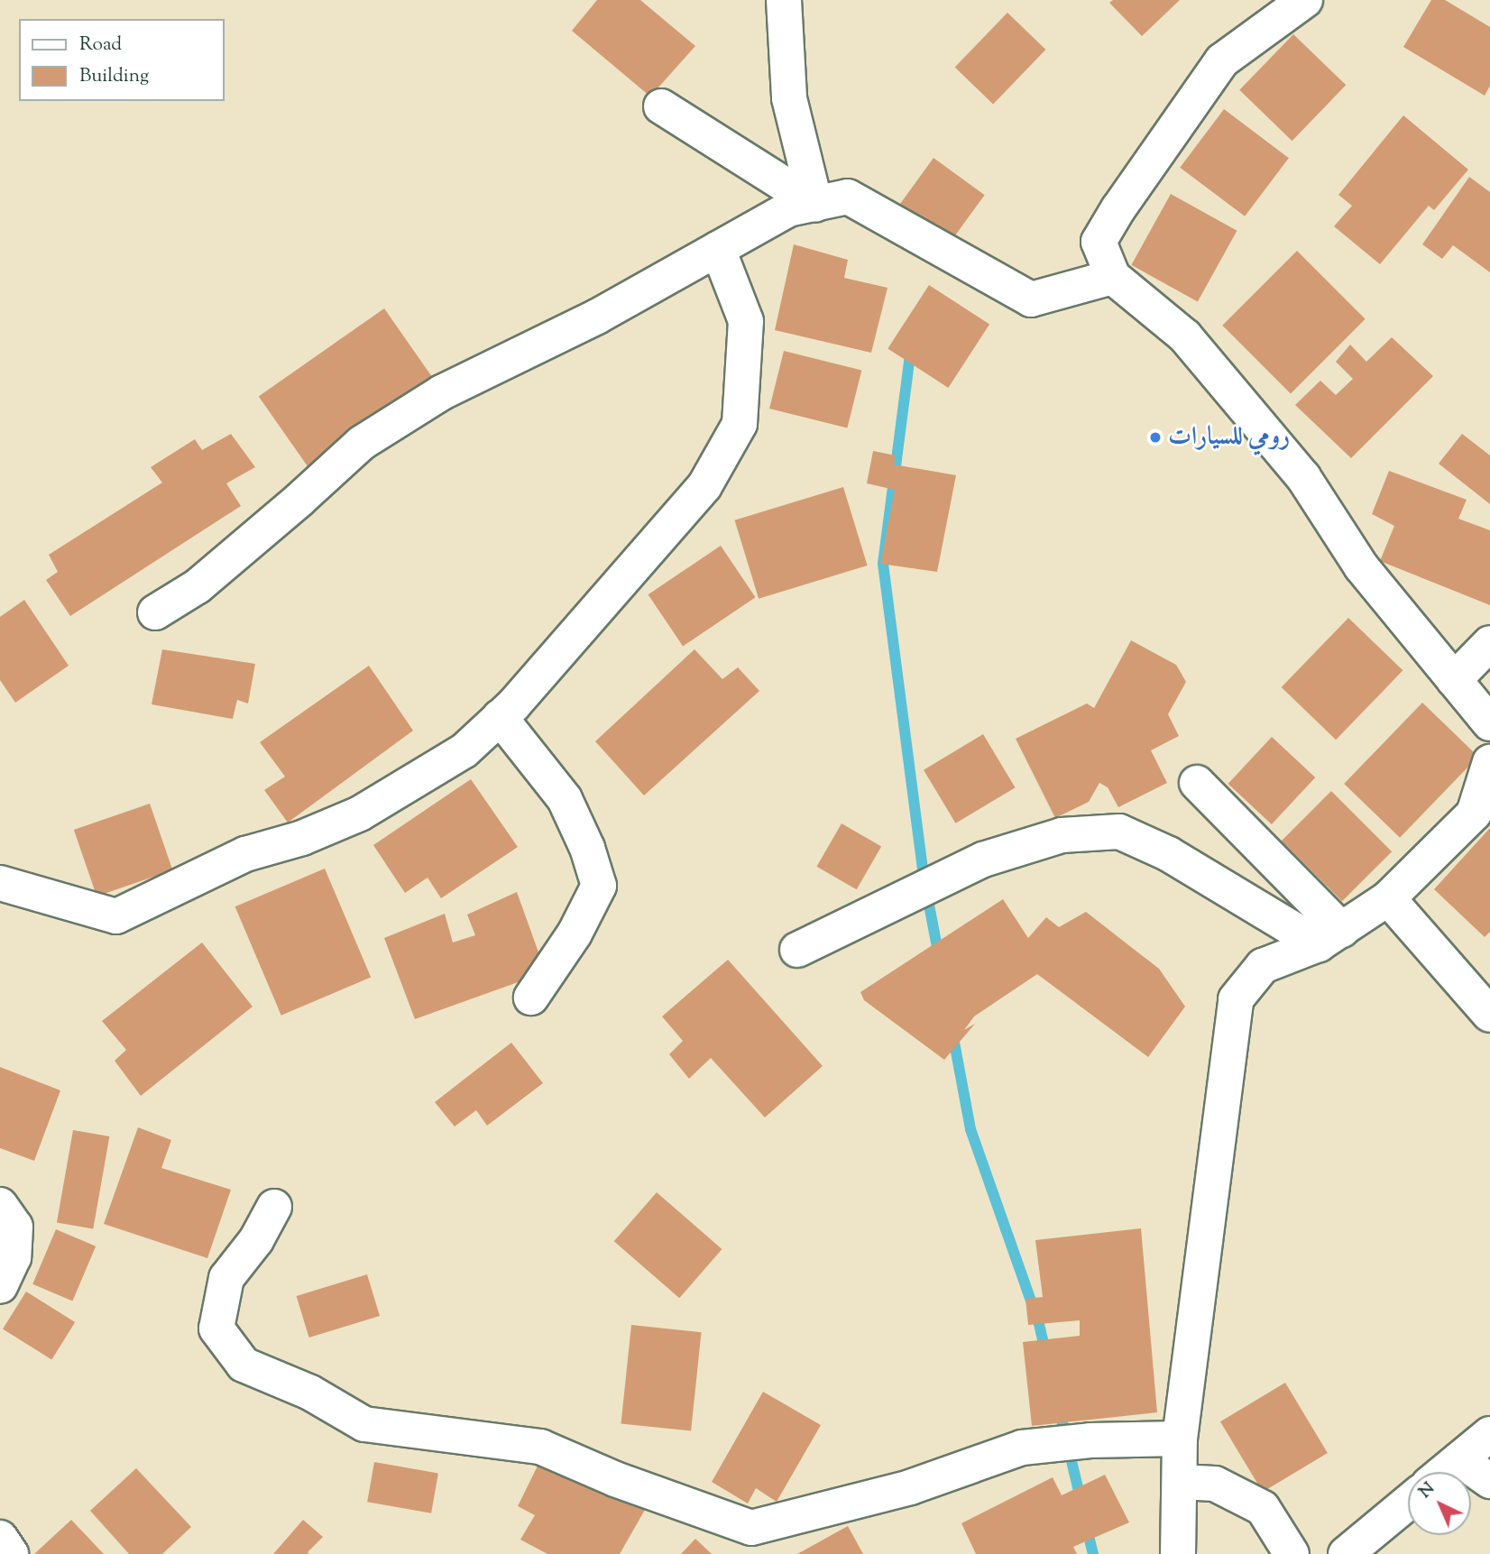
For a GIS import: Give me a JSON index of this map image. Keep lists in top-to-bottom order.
{
  "places": ["رومي للسيارات"],
  "legend": ["Road", "Building"],
  "north": "top left"
}
